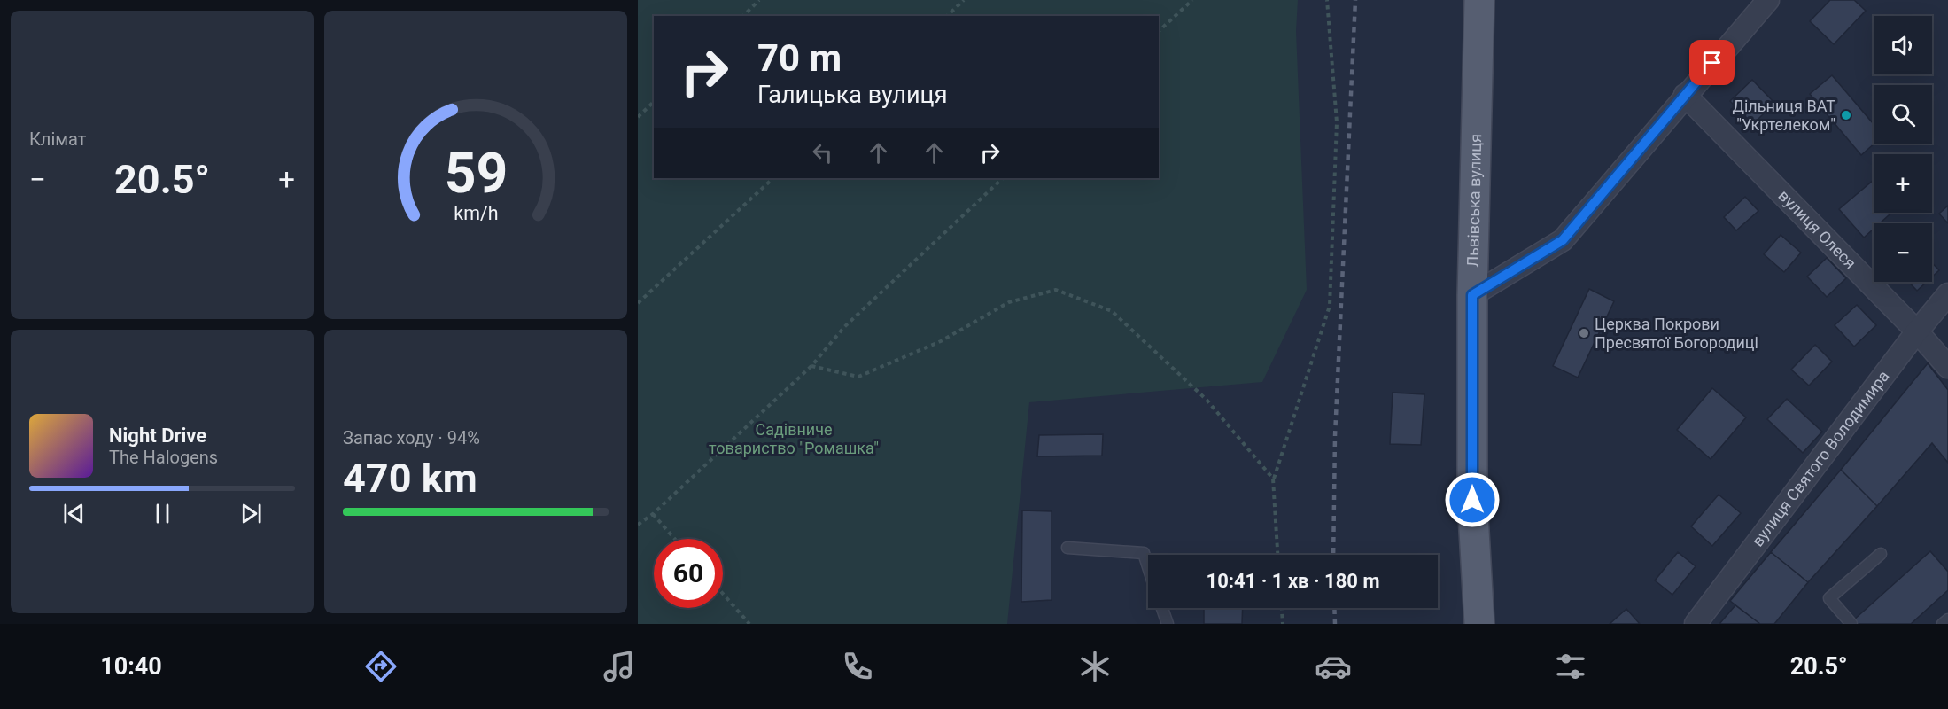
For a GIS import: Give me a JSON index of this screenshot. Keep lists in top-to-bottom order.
{
  "streets": {
    "main road": ["Львівська вулиця"],
    "street": ["вулиця Олеся", "вулиця Святого Володимира"]
  },
  "crossings": [
    ["вулиця Олеся", "вулиця Святого Володимира"]
  ],
  "parks": ["Садівниче товариство \"Ромашка\""],
  "places": ["Дільниця ВАТ \"Укртелеком\"", "Церква Покрови Пресвятої Богородиці"],
  "page": {
    "tile": [
      "Клімат",
      ["Запас ходу · 94%", "470 km"]
    ],
    "map_buttons": ["+", "−"],
    "turn": ["70 m", "Галицька вулиця"],
    "heat": ["−", "20.5°", "+"],
    "song": ["Night Drive", "The Halogens"],
    "limit": "60",
    "trip": "10:41 · 1 хв · 180 m",
    "tabs": ["10:40", "20.5°"],
    "gauge": ["59", "km/h"]
  }
}
